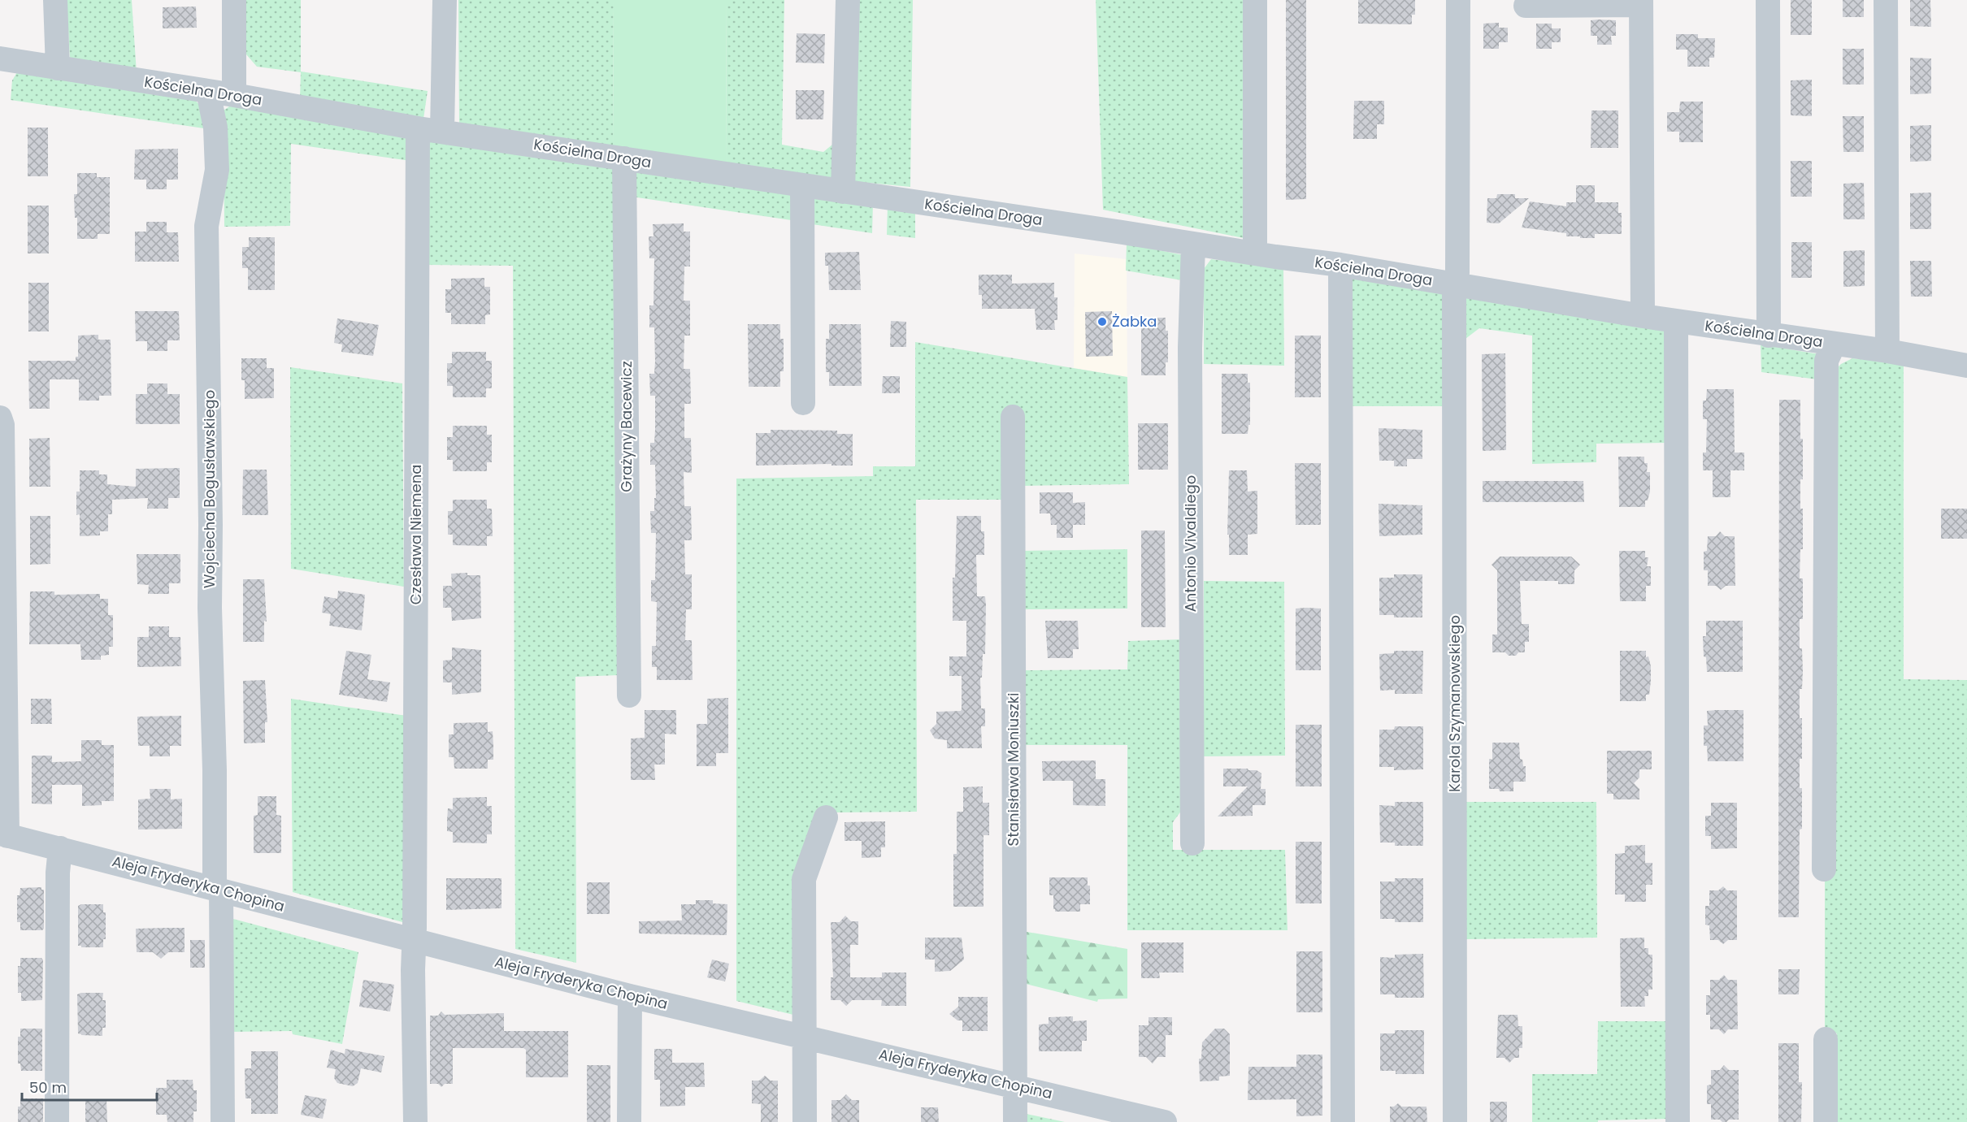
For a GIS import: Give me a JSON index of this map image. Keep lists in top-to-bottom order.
{
  "streets": {
    "street": [
      "Kościelna Droga",
      "Grażyny Bacewicz",
      "Wojciecha Bogusławskiego",
      "Czesława Niemena",
      "Antonio Vivaldiego",
      "Karola Szymanowskiego",
      "Stanisława Moniuszki",
      "Aleja Fryderyka Chopina"
    ]
  },
  "crossings": [
    ["Kościelna Droga", "Grażyny Bacewicz"],
    ["Kościelna Droga", "Wojciecha Bogusławskiego"],
    ["Kościelna Droga", "Czesława Niemena"],
    ["Kościelna Droga", "Antonio Vivaldiego"],
    ["Kościelna Droga", "Karola Szymanowskiego"],
    ["Wojciecha Bogusławskiego", "Aleja Fryderyka Chopina"],
    ["Czesława Niemena", "Aleja Fryderyka Chopina"],
    ["Stanisława Moniuszki", "Aleja Fryderyka Chopina"]
  ],
  "places": ["Żabka"],
  "scale_bar": "50 m"
}
